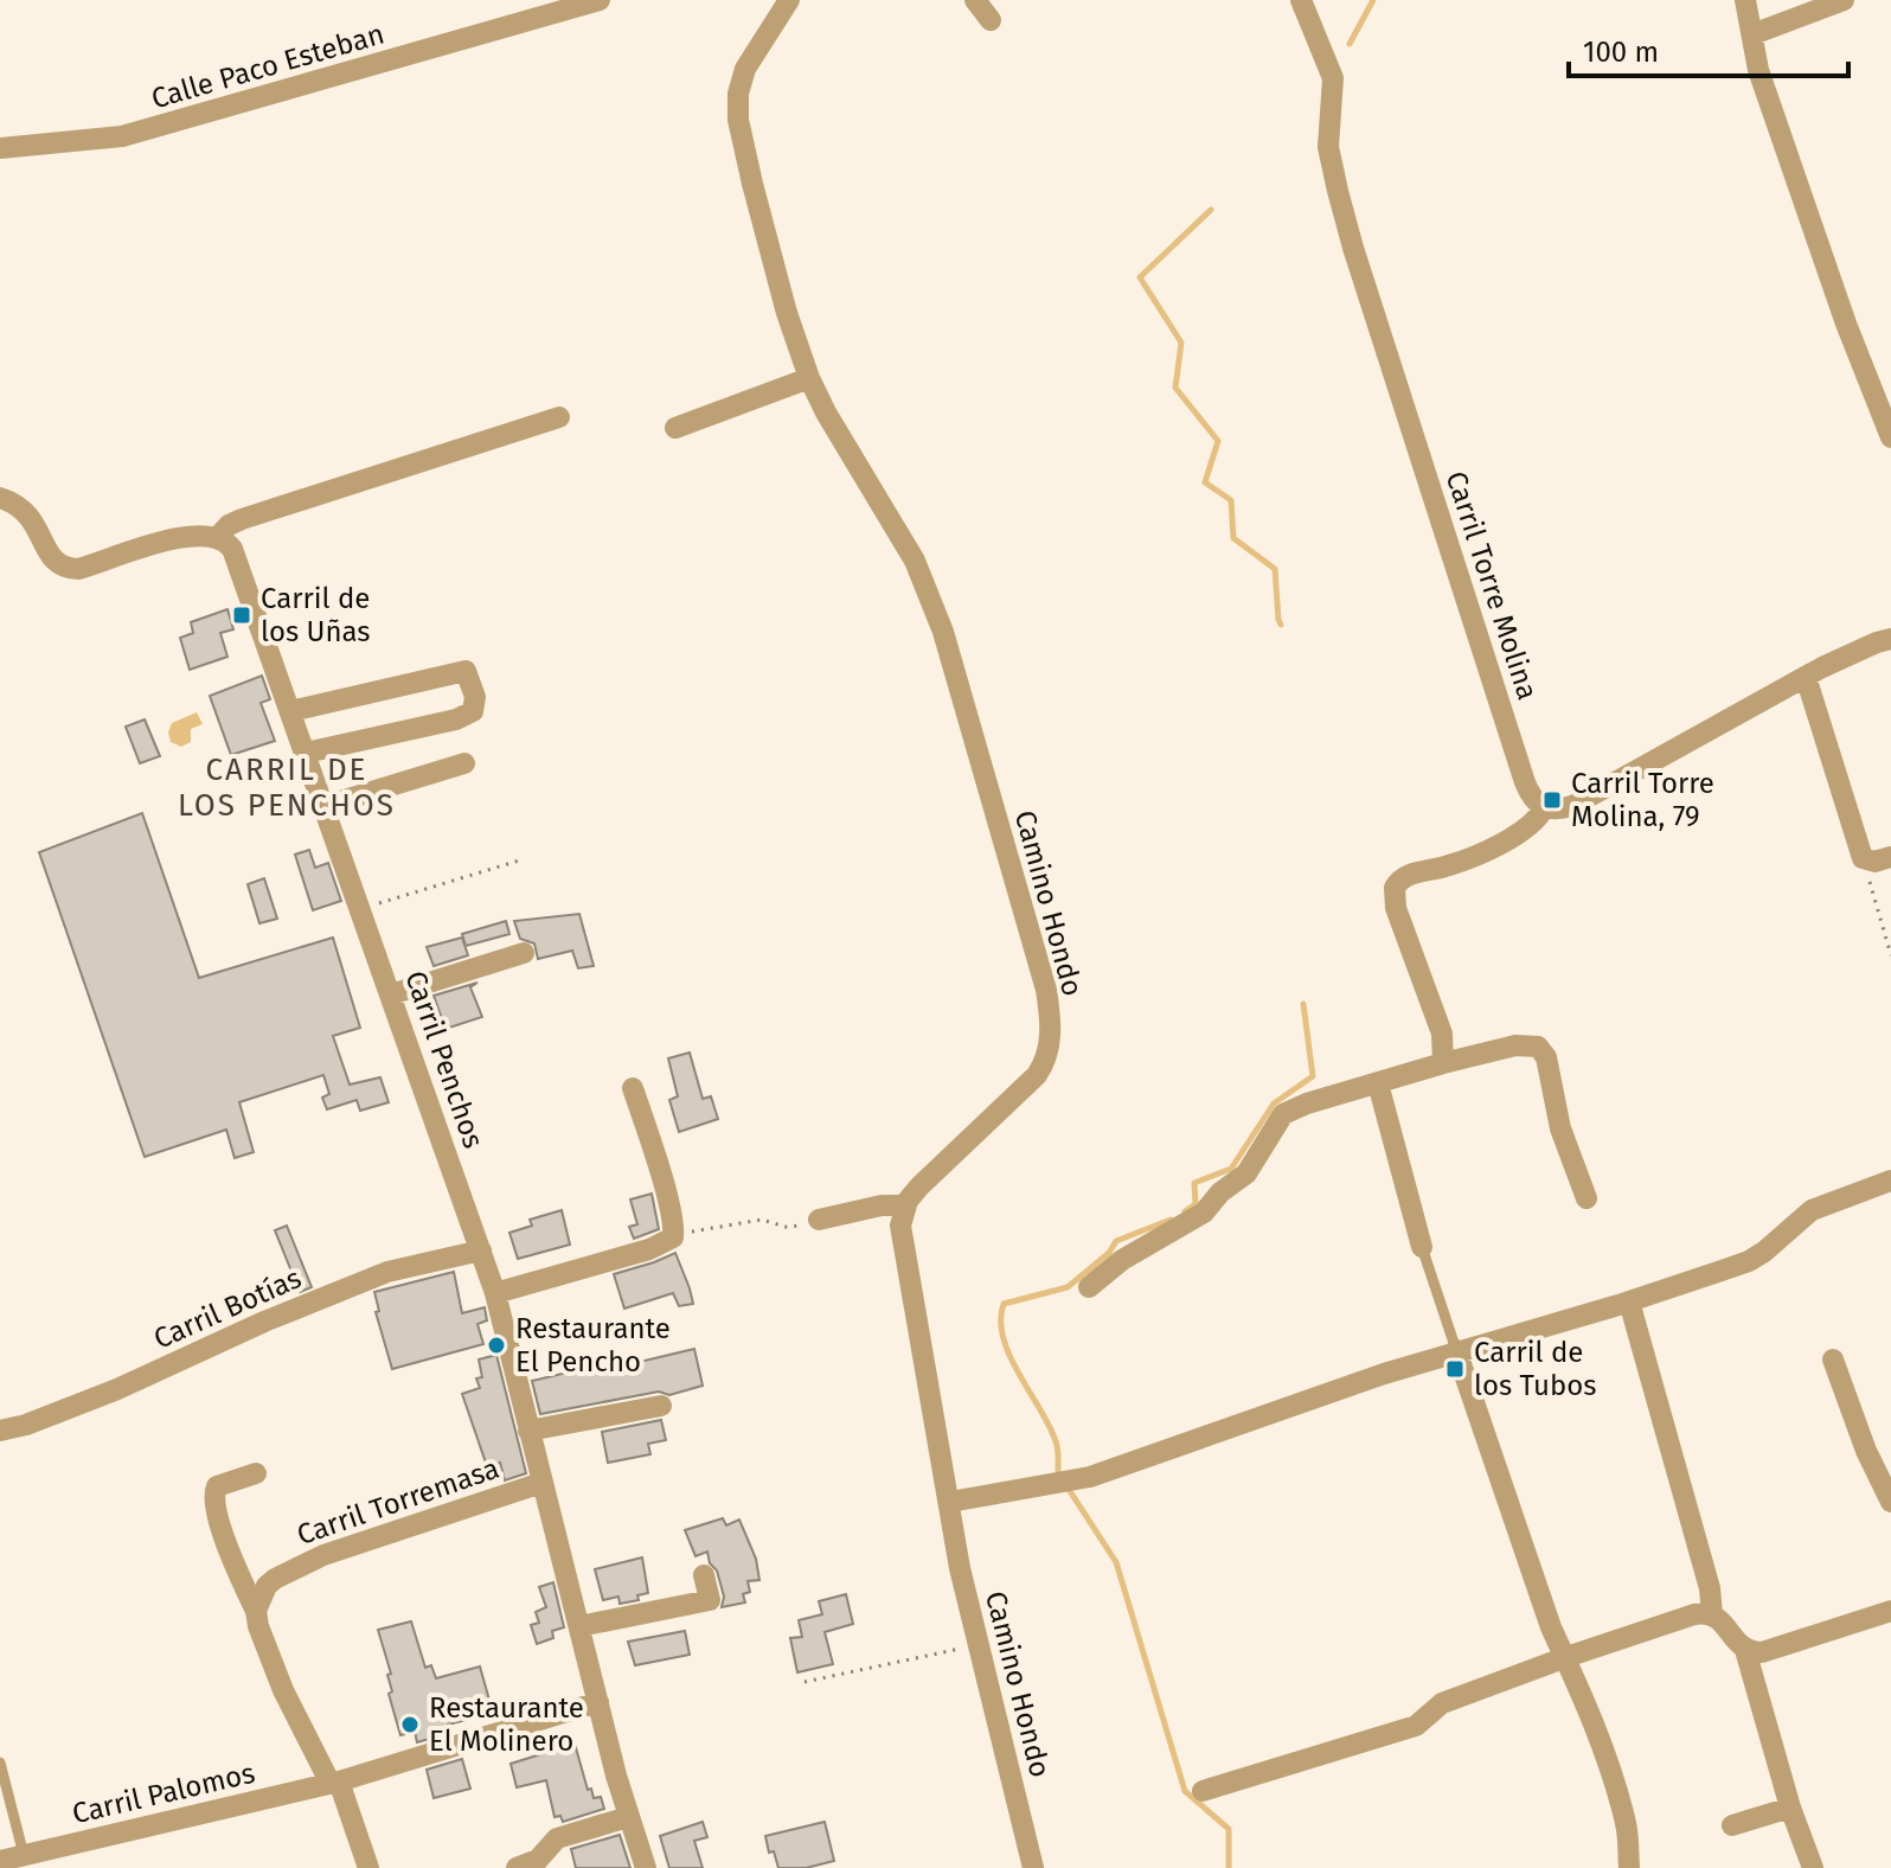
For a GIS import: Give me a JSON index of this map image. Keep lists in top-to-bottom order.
{
  "streets": {
    "street": [
      "Calle Paco Esteban",
      "Carril Torre Molina",
      "Camino Hondo",
      "Carril Penchos",
      "Carril Botías",
      "Carril Torremasa",
      "Carril Palomos"
    ]
  },
  "crossings": [
    ["Carril Penchos", "Carril Botías"],
    ["Carril Penchos", "Carril Torremasa"],
    ["Carril Penchos", "Carril Palomos"]
  ],
  "districts": ["CARRIL DE LOS PENCHOS"],
  "places": {
    "transit": ["Carril de los Uñas", "Carril Torre Molina, 79", "Carril de los Tubos"],
    "other": ["Restaurante El Pencho", "Restaurante El Molinero"]
  },
  "scale_bar": "100 m"
}
